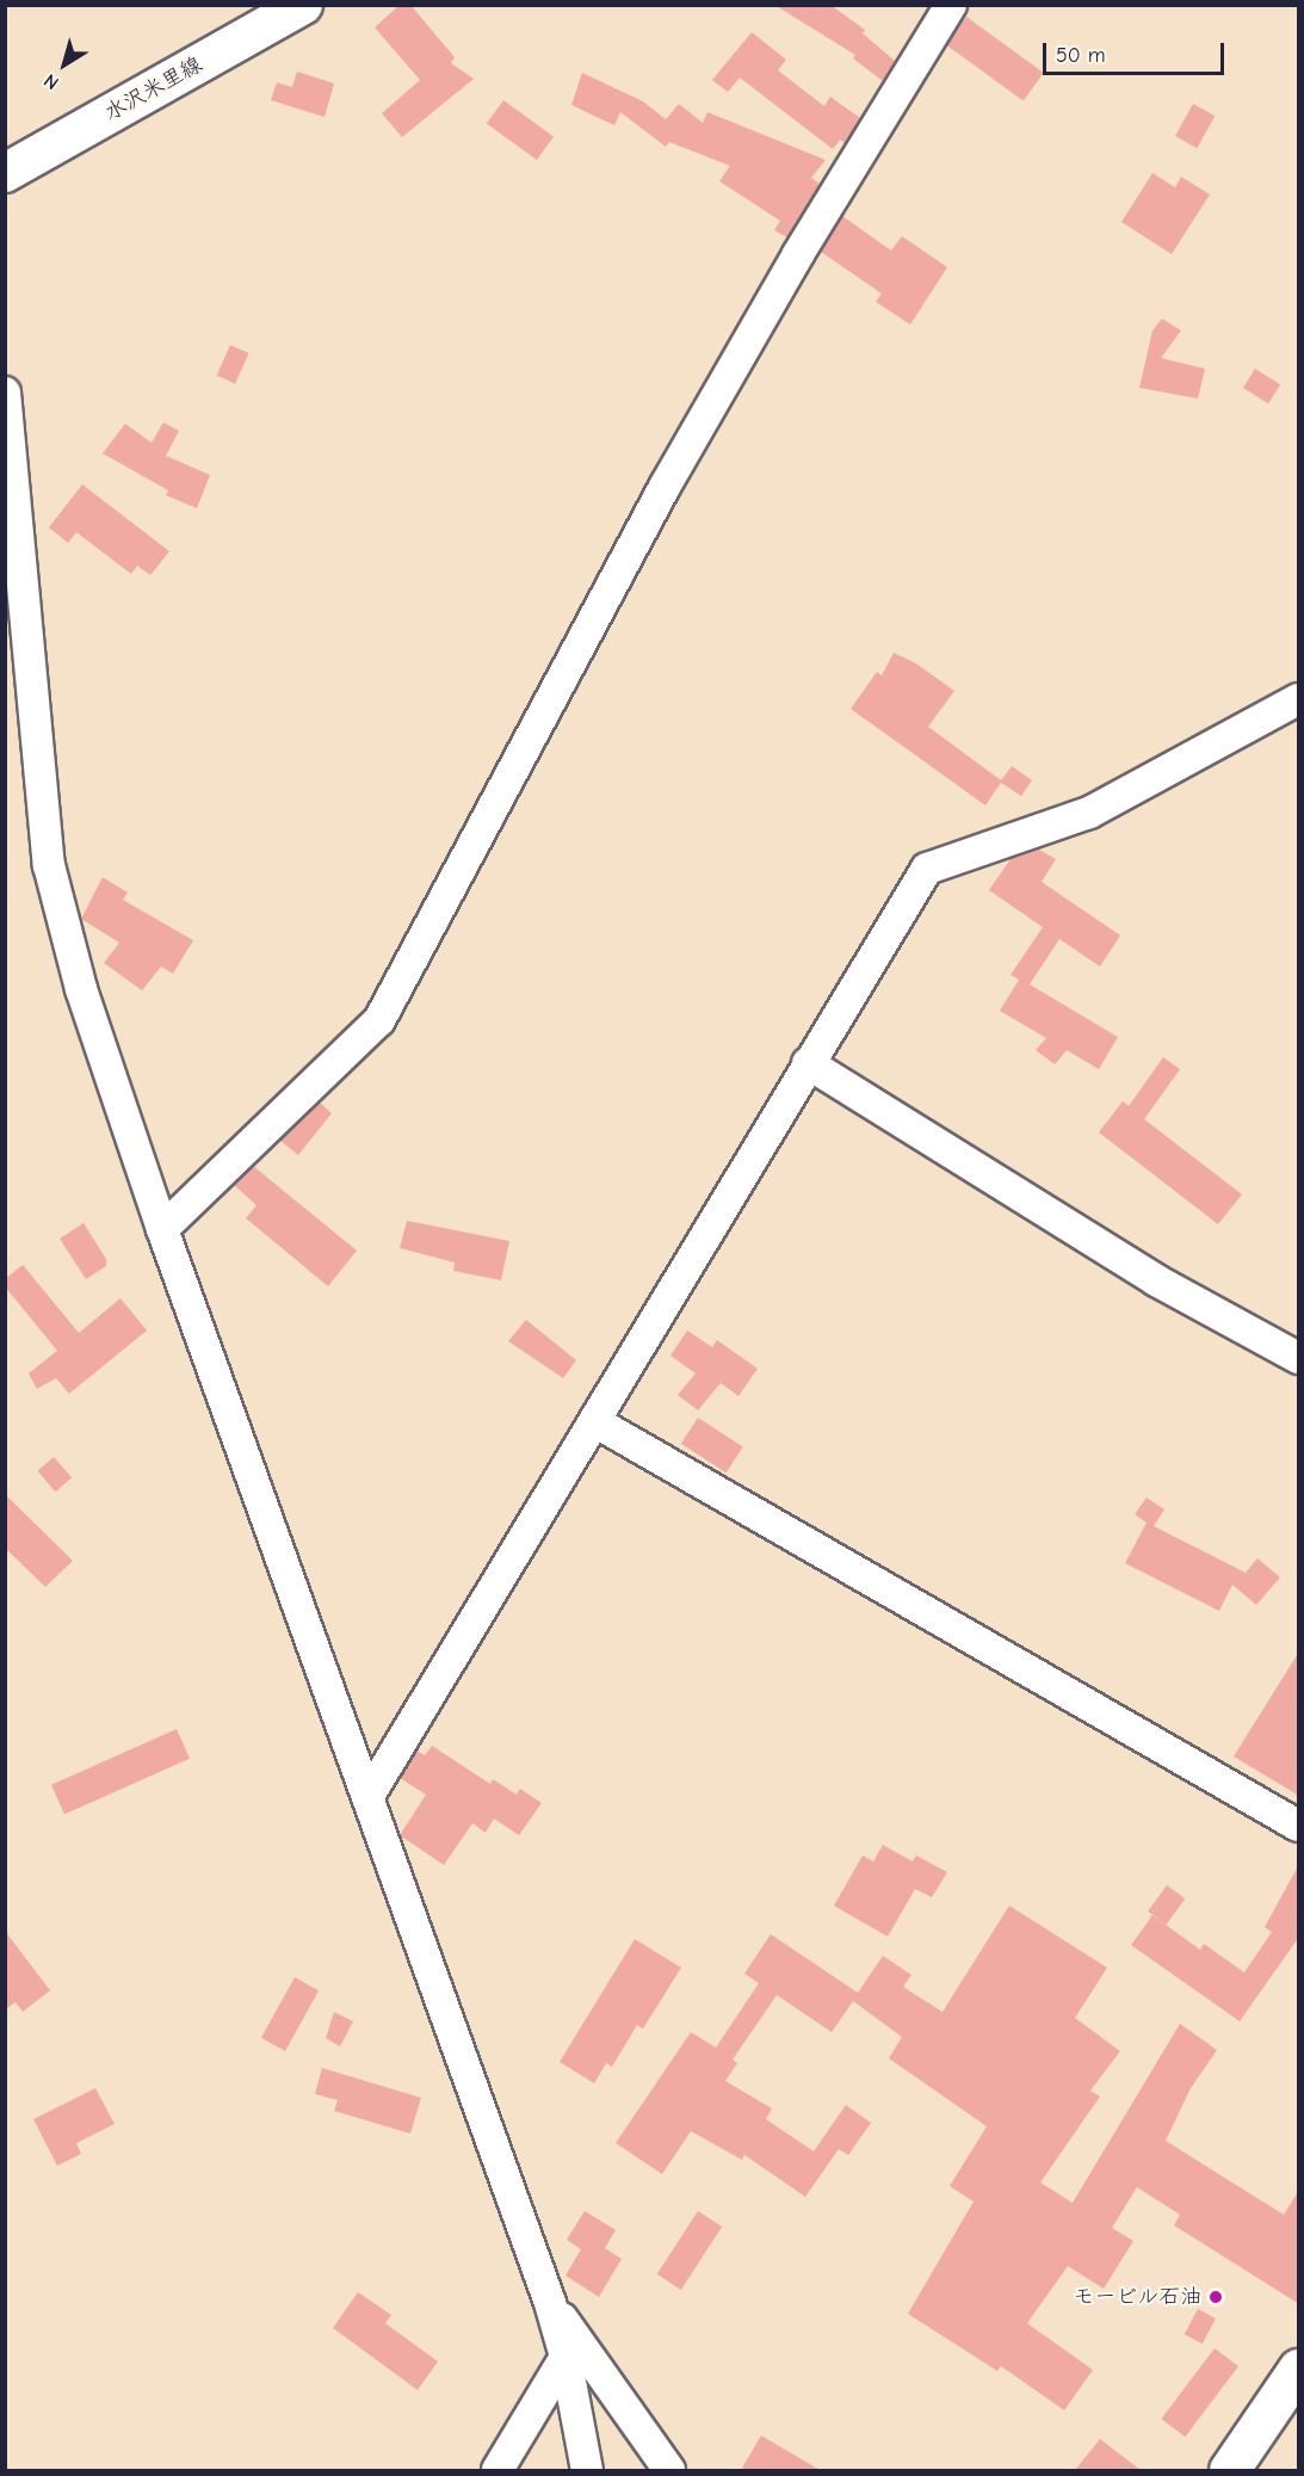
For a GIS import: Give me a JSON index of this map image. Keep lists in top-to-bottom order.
{
  "streets": {
    "main road": ["水沢米里線"]
  },
  "places": ["モービル石油"],
  "scale_bar": "50 m",
  "north": "bottom left"
}
